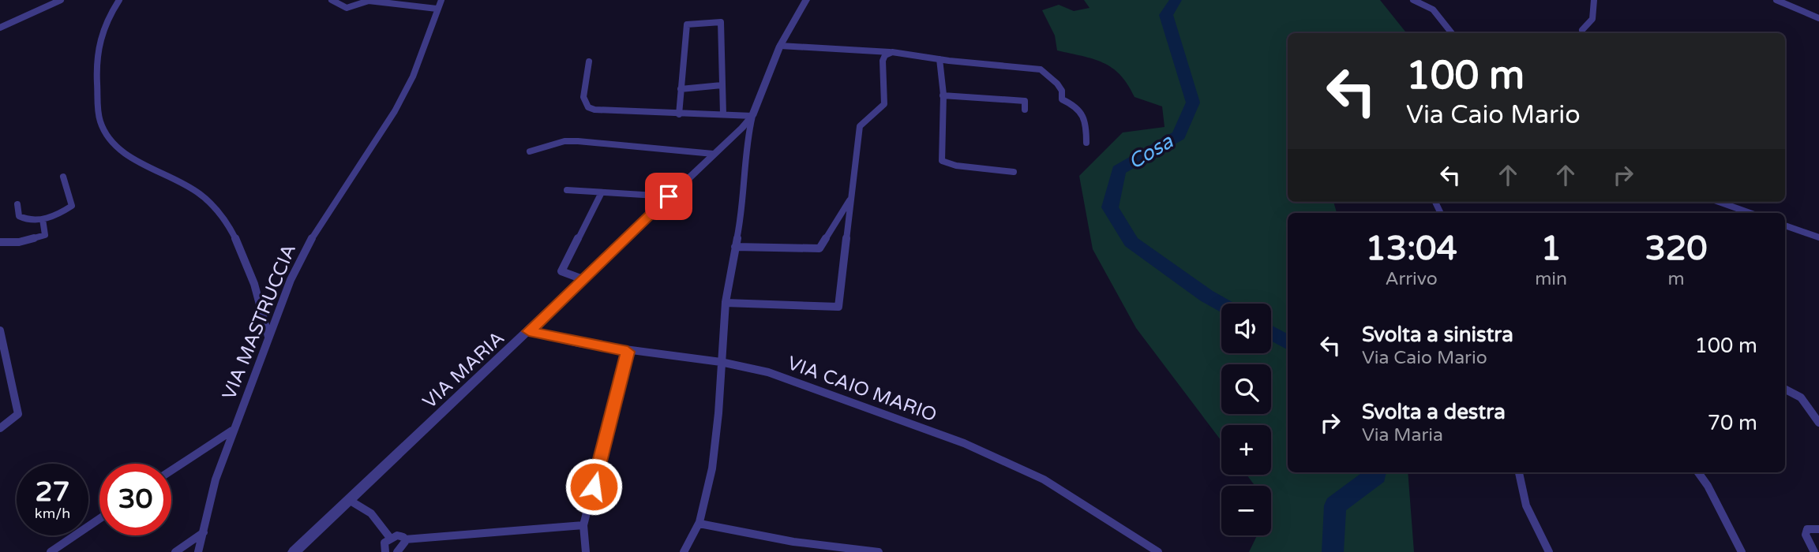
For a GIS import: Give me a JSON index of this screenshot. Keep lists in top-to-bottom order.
{
  "streets": {
    "street": ["VIA MASTRUCCIA", "VIA MARIA", "VIA CAIO MARIO"]
  },
  "crossings": [
    ["VIA MARIA", "VIA CAIO MARIO"]
  ],
  "water": ["Cosa"],
  "page": {
    "turn": ["100 m", "Via Caio Mario"],
    "eta": [
      "13:04",
      "Arrivo",
      "1",
      "min",
      "320",
      "m"
    ],
    "map_buttons": ["+", "−"],
    "list": [
      {
        "name": "Svolta a sinistra",
        "note": "Via Caio Mario",
        "value": "100 m"
      },
      {
        "name": "Svolta a destra",
        "note": "Via Maria",
        "value": "70 m"
      }
    ],
    "speed": "27 km/h",
    "limit": "30"
  }
}
